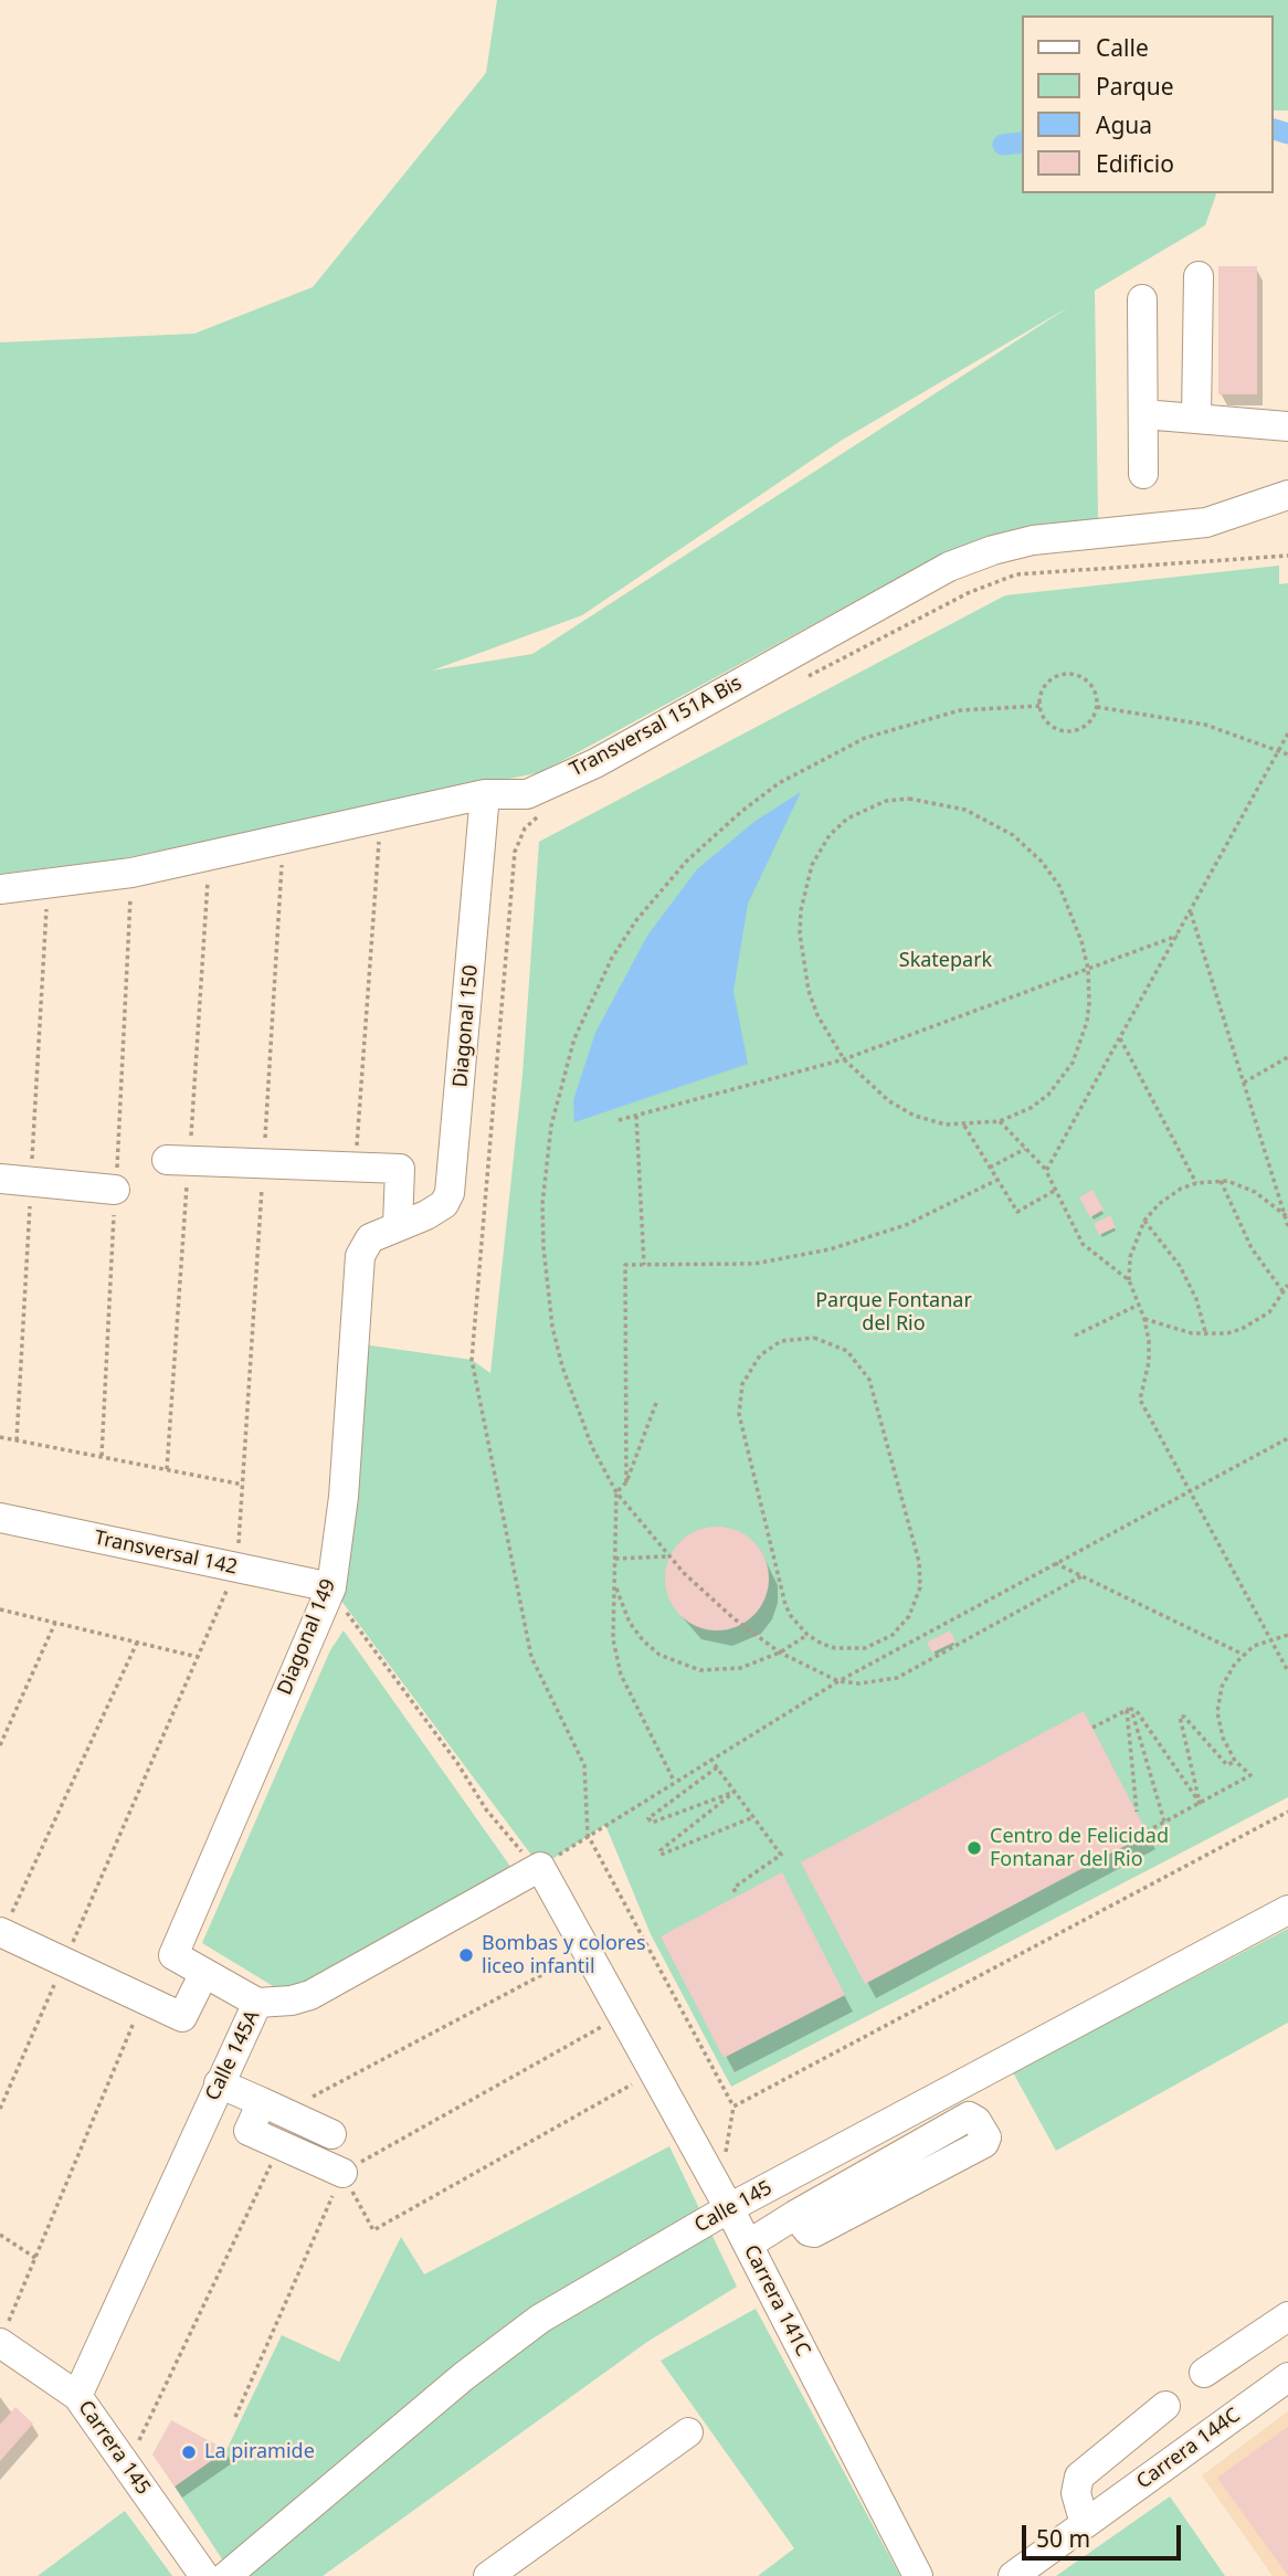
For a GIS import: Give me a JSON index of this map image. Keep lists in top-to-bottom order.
{
  "streets": {
    "street": [
      "Transversal 151A Bis",
      "Diagonal 150",
      "Transversal 142",
      "Diagonal 149",
      "Calle 145A",
      "Calle 145",
      "Carrera 141C",
      "Carrera 145",
      "Carrera 144C"
    ]
  },
  "crossings": [
    ["Transversal 151A Bis", "Diagonal 150"],
    ["Diagonal 150", "Diagonal 149"],
    ["Transversal 142", "Diagonal 149"],
    ["Calle 145A", "Carrera 141C"],
    ["Calle 145A", "Carrera 145"],
    ["Calle 145", "Carrera 141C"]
  ],
  "parks": ["Skatepark", "Parque Fontanar del Rio"],
  "places": ["Centro de Felicidad Fontanar del Rio", "Bombas y colores liceo infantil", "La piramide"],
  "legend": [
    "Calle",
    "Parque",
    "Agua",
    "Edificio"
  ],
  "scale_bar": "50 m"
}
